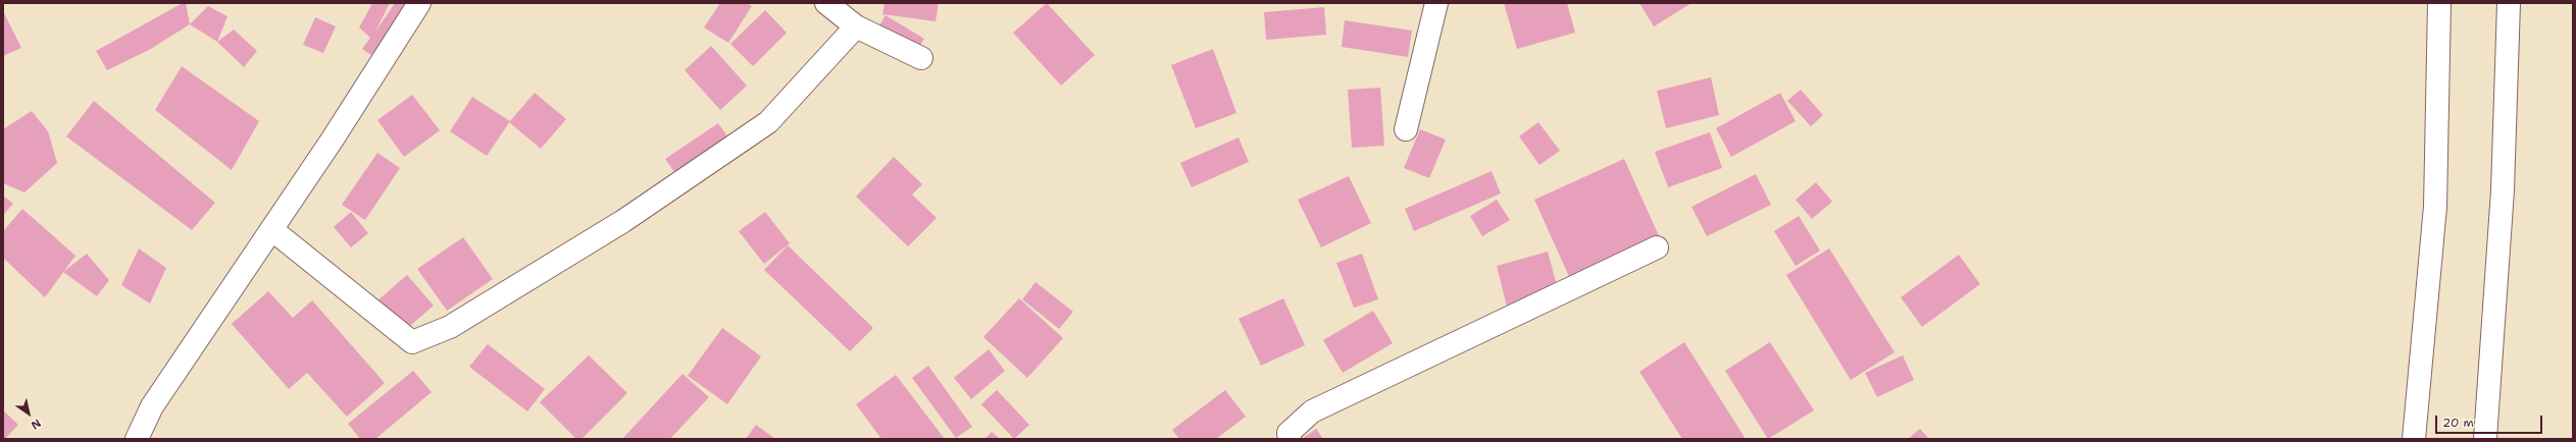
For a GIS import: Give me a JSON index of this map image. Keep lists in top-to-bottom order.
{
  "scale_bar": "20 m",
  "north": "bottom right"
}
